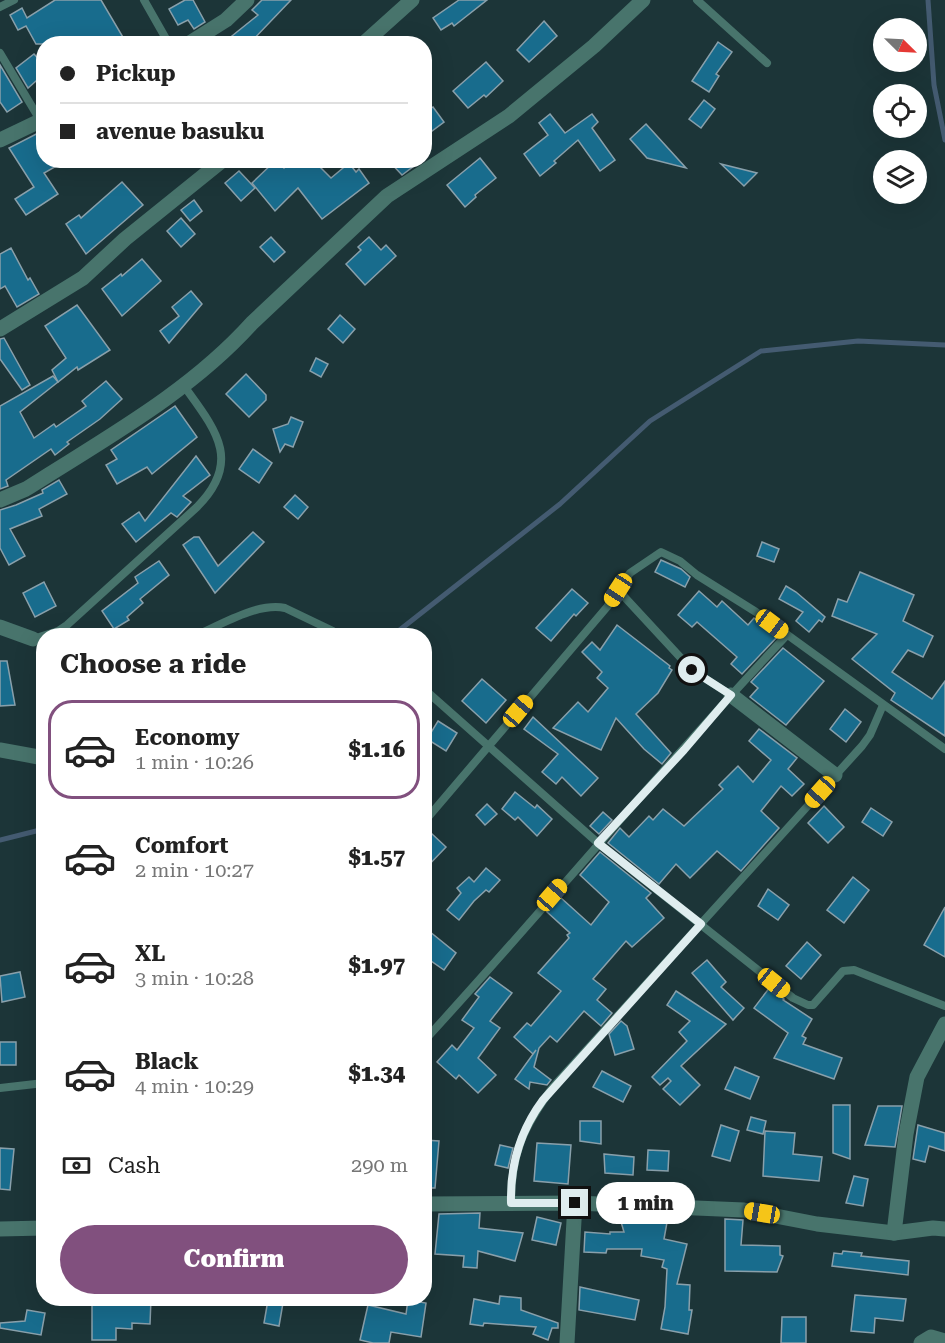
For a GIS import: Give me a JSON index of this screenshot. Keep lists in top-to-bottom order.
{
  "north": "bottom right",
  "page": {
    "banner": ["Pickup", "avenue basuku"],
    "heading": "Choose a ride",
    "list": [
      {
        "name": "Economy",
        "note": "1 min · 10:26",
        "value": "$1.16"
      },
      {
        "name": "Comfort",
        "note": "2 min · 10:27",
        "value": "$1.57"
      },
      {
        "name": "XL",
        "note": "3 min · 10:28",
        "value": "$1.97"
      },
      {
        "name": "Black",
        "note": "4 min · 10:29",
        "value": "$1.34"
      }
    ],
    "pay": ["Cash", "290 m"],
    "bubble": "1 min",
    "buttons": "Confirm"
  }
}
